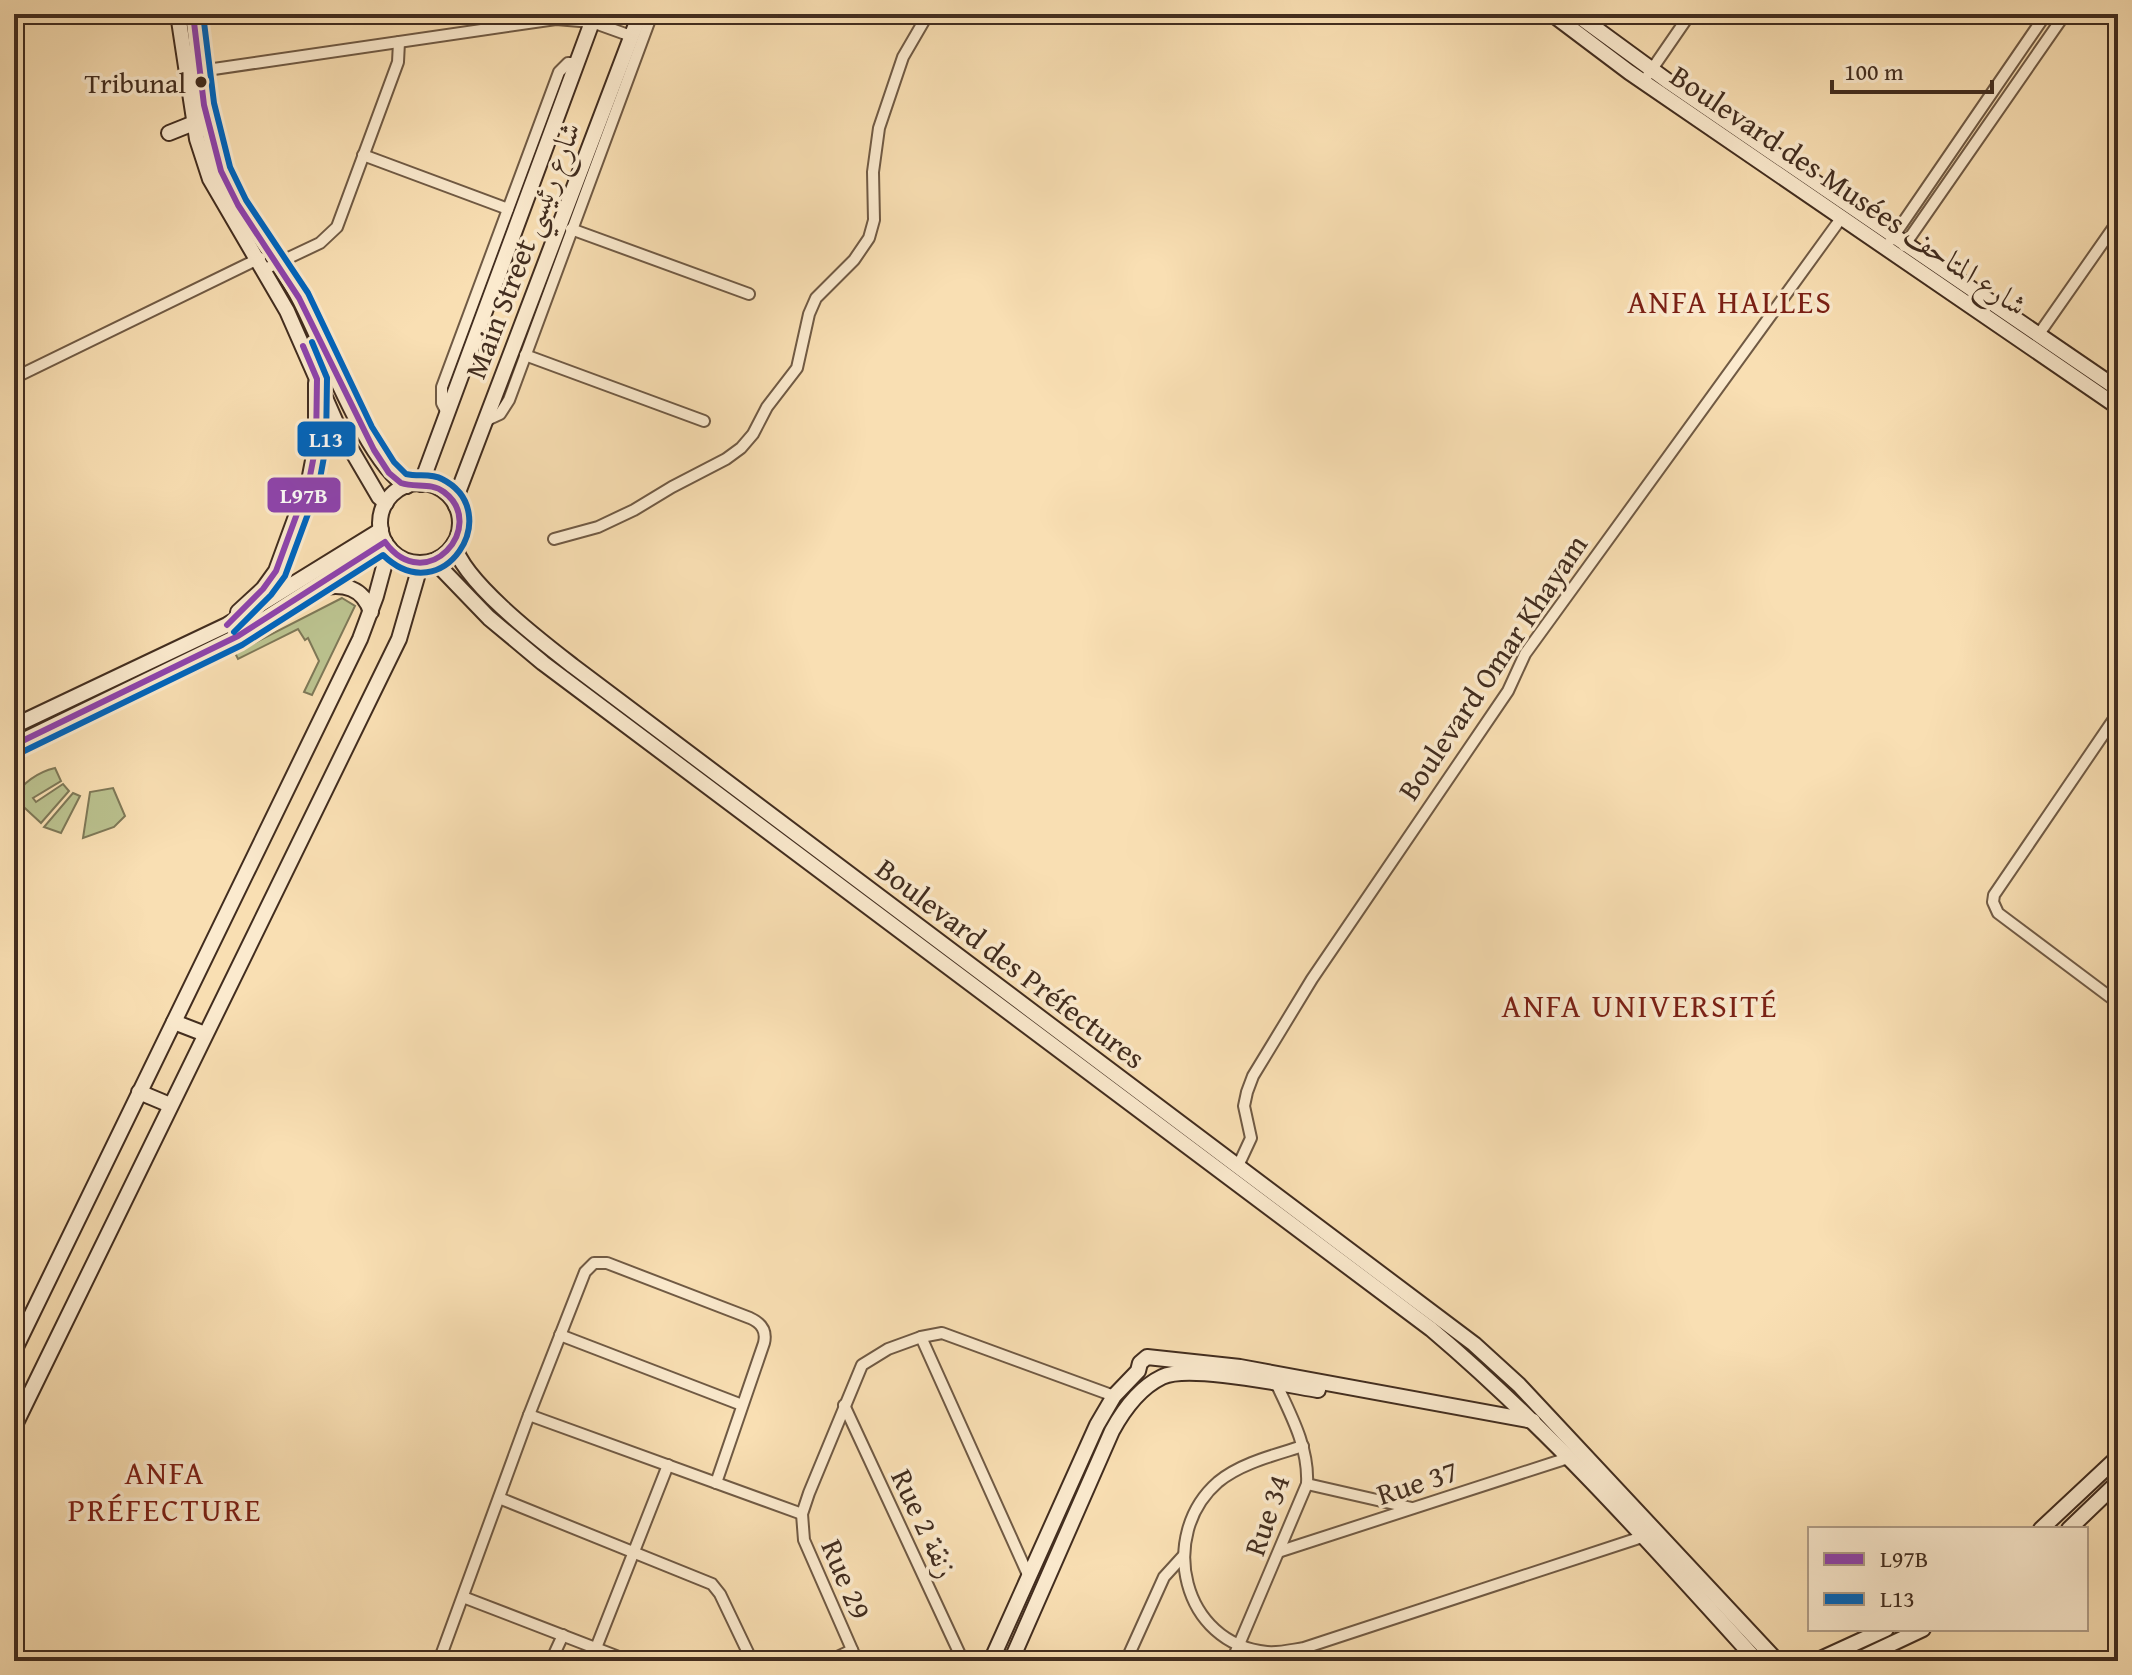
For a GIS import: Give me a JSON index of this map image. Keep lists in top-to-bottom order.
{
  "streets": {
    "street": [
      "Boulevard des Musées شارع المتاحف",
      "Main Street شارع رئيسي",
      "Boulevard Omar Khayam",
      "Boulevard des Préfectures",
      "Rue 37",
      "Rue 34",
      "Rue 2 زنقة",
      "Rue 29"
    ]
  },
  "crossings": [
    ["Boulevard des Musées شارع المتاحف", "Boulevard Omar Khayam"],
    ["Main Street شارع رئيسي", "Boulevard des Préfectures"],
    ["Boulevard Omar Khayam", "Boulevard des Préfectures"],
    ["Boulevard des Préfectures", "Rue 37"],
    ["Rue 37", "Rue 34"]
  ],
  "districts": ["ANFA HALLES", "ANFA UNIVERSITÉ", "ANFA PRÉFECTURE"],
  "places": ["Tribunal"],
  "lines": ["transit line L97B", "transit line L13"],
  "legend": ["L97B", "L13"],
  "scale_bar": "100 m"
}
